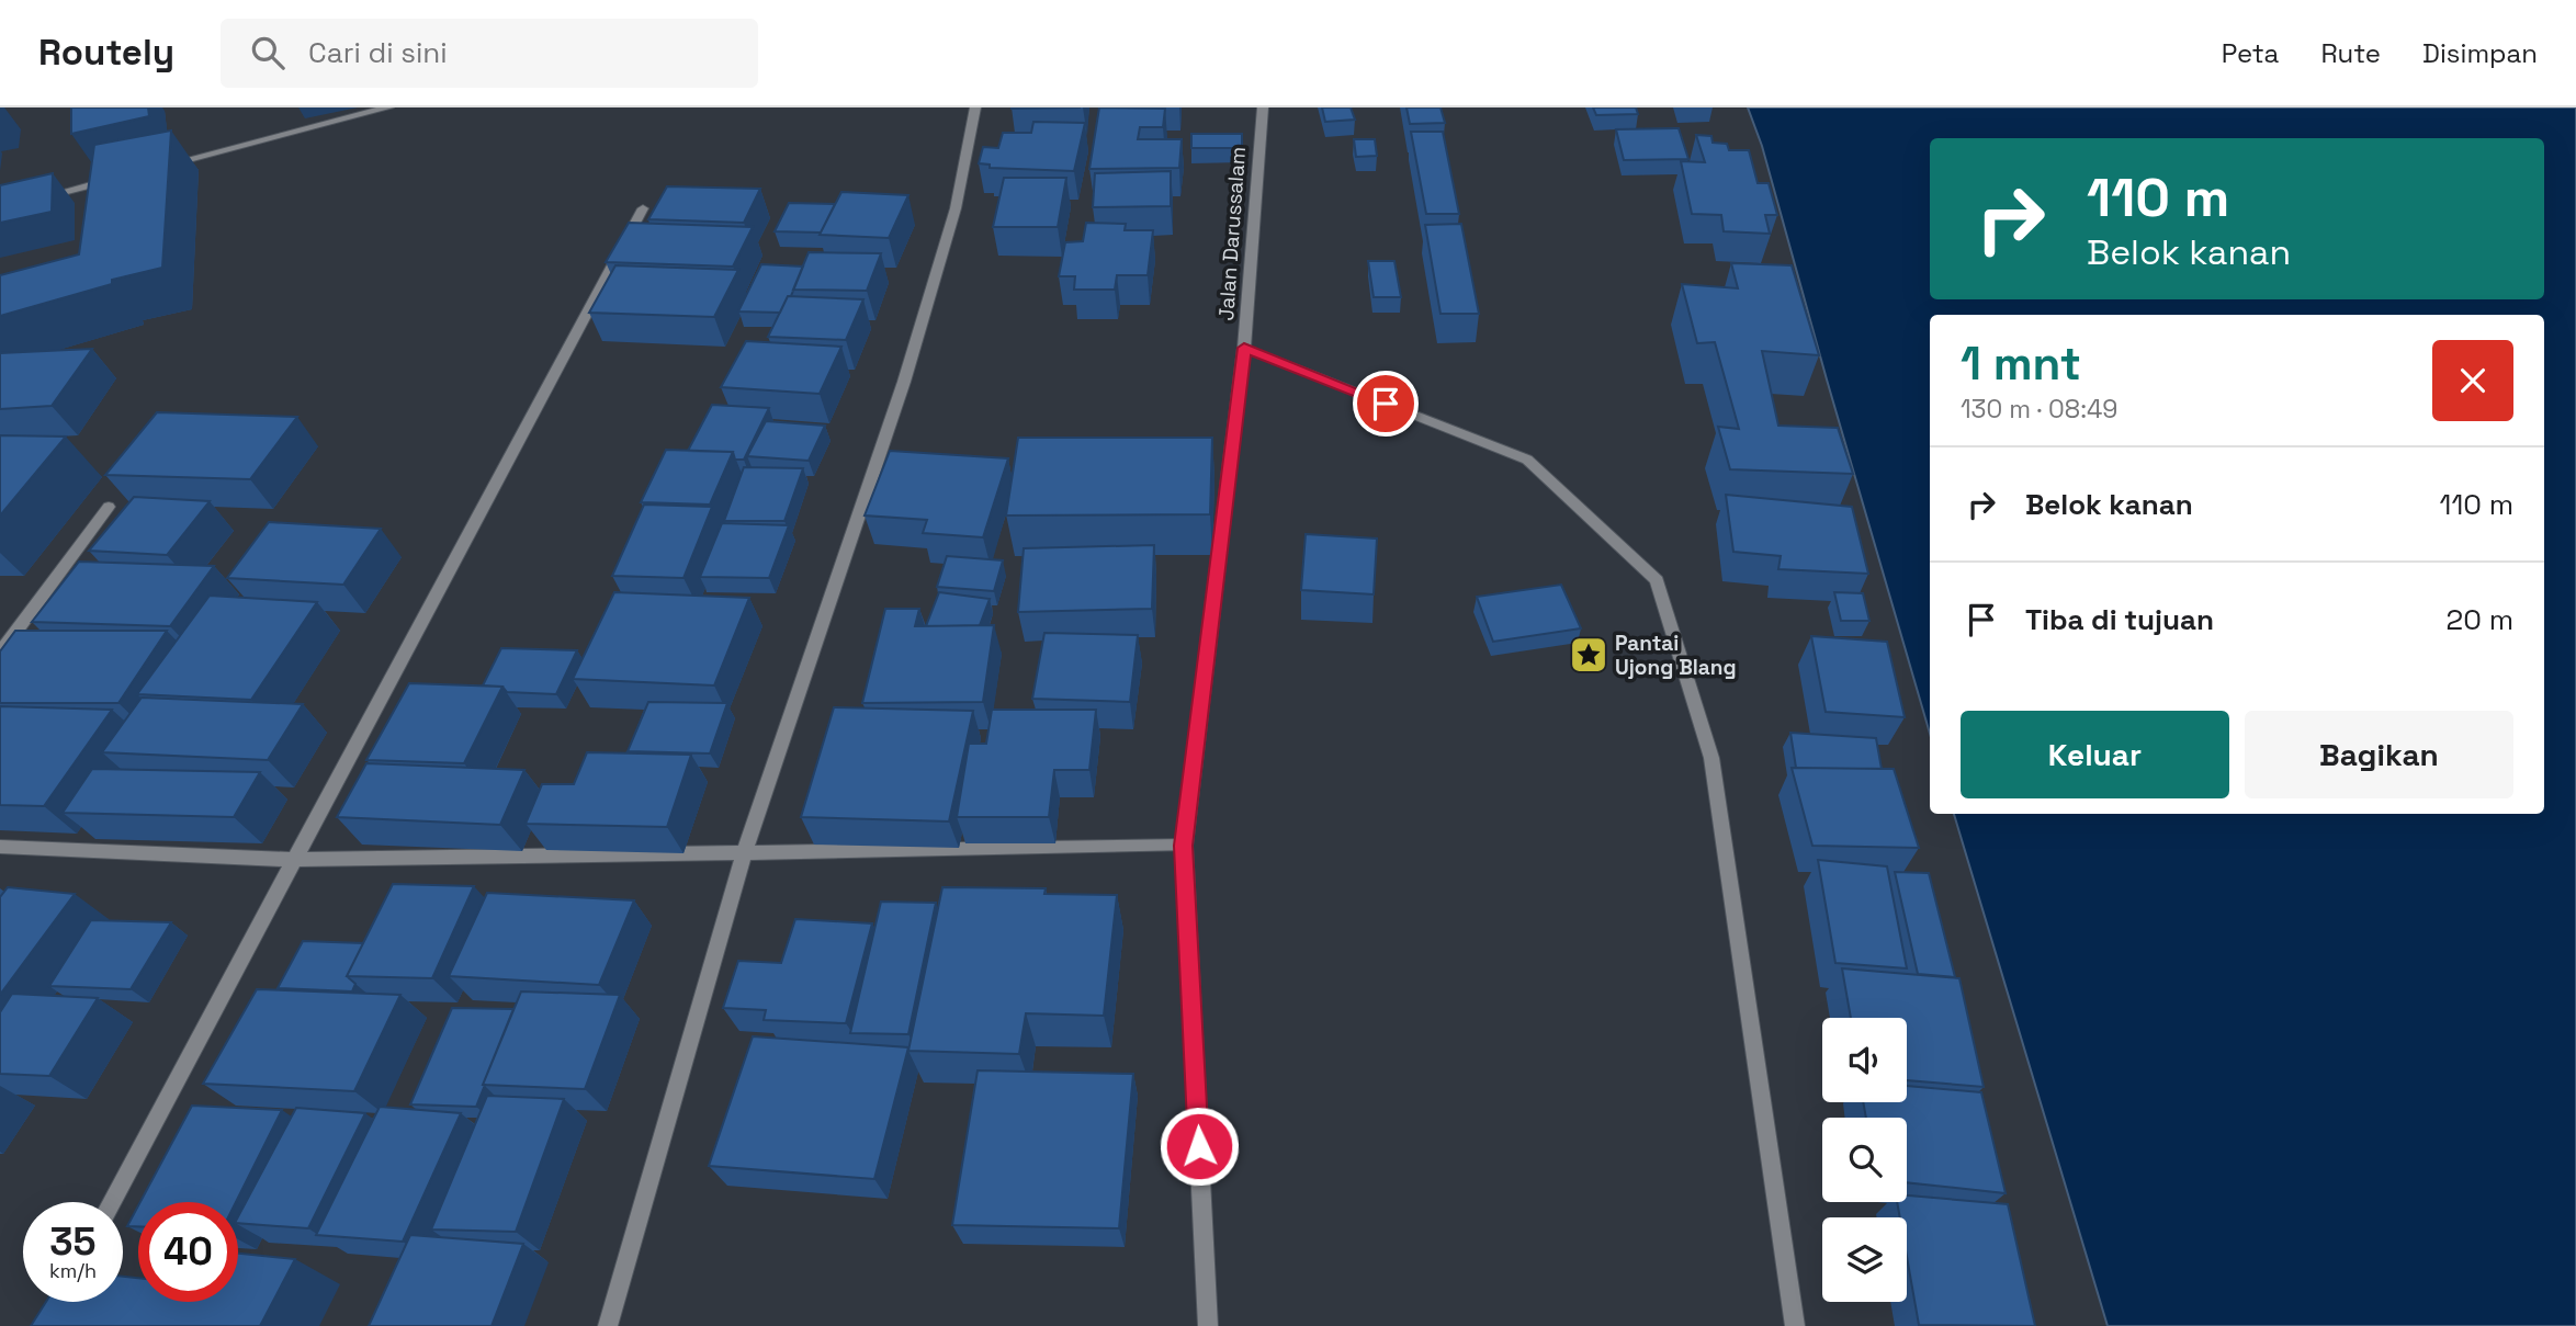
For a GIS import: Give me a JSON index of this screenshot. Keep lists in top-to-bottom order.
{
  "streets": {
    "street": ["Jalan Darussalam"]
  },
  "places": {
    "place": ["Pantai Ujong Blang"]
  },
  "page": {
    "header": "Routely",
    "search": "Cari di sini",
    "nav": ["Peta", "Rute", "Disimpan"],
    "turn": ["110 m", "Belok kanan"],
    "heading": ["1 mnt", "130 m · 08:49"],
    "list": [
      {
        "name": "Belok kanan",
        "value": "110 m"
      },
      {
        "name": "Tiba di tujuan",
        "value": "20 m"
      }
    ],
    "buttons": ["Keluar", "Bagikan"],
    "speed": "35 km/h",
    "limit": "40"
  }
}
